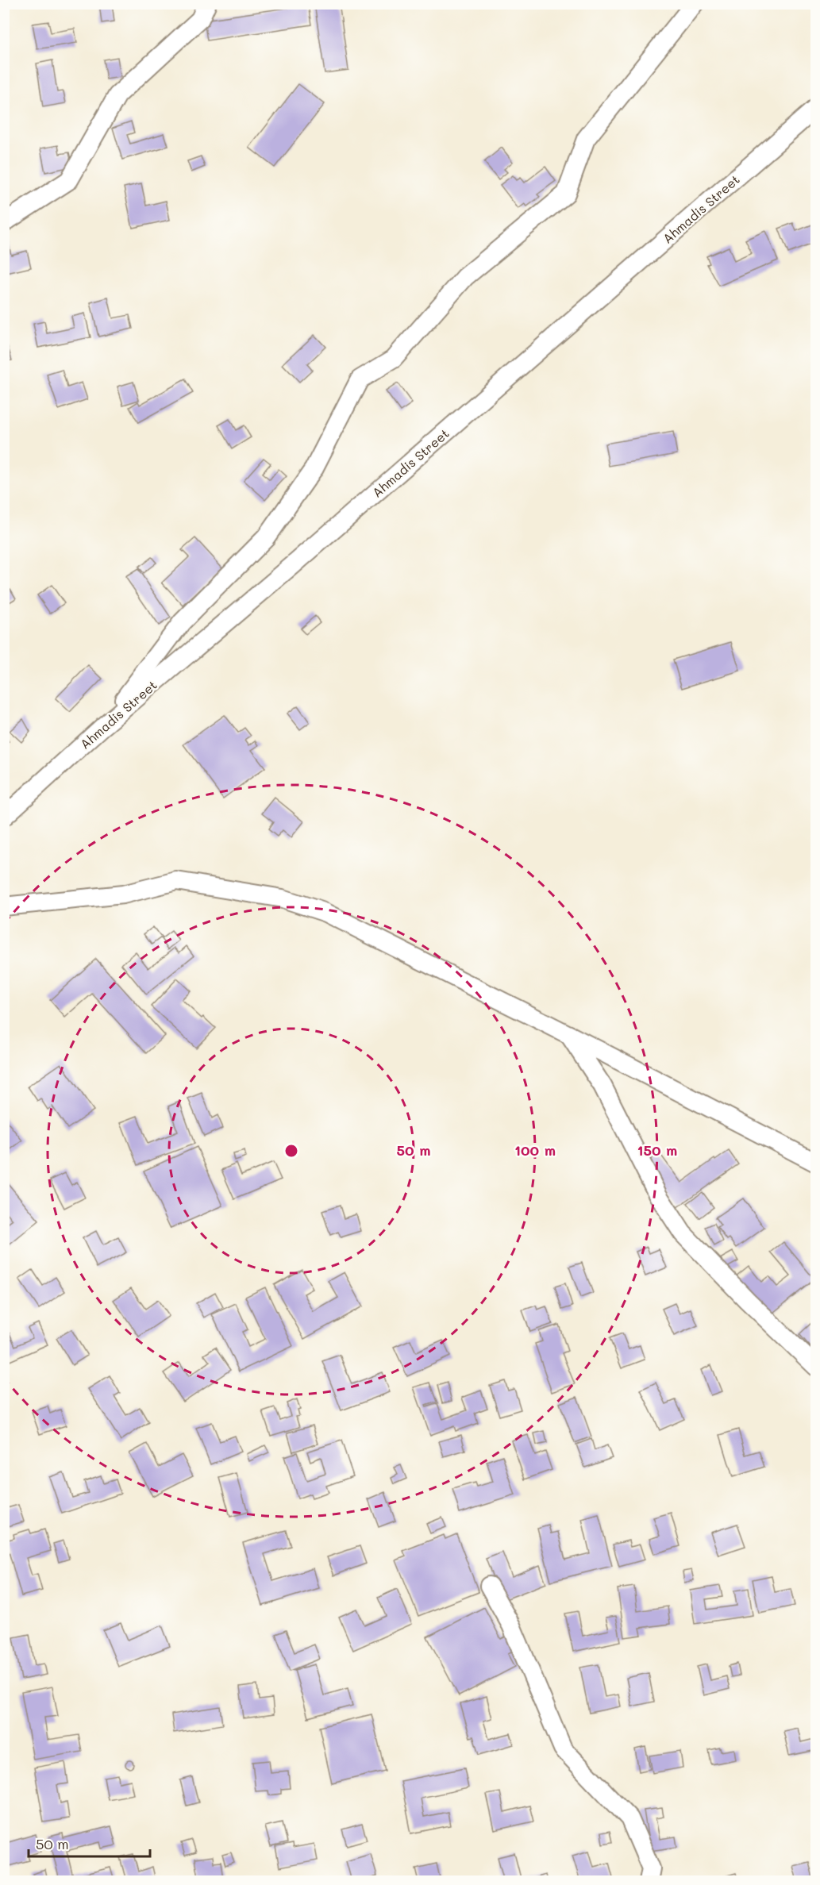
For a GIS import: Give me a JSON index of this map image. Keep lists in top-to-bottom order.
{
  "streets": {
    "street": ["Ahmadis Street"]
  },
  "scale_bar": "50 m",
  "rings": ["50 m", "100 m", "150 m"]
}
